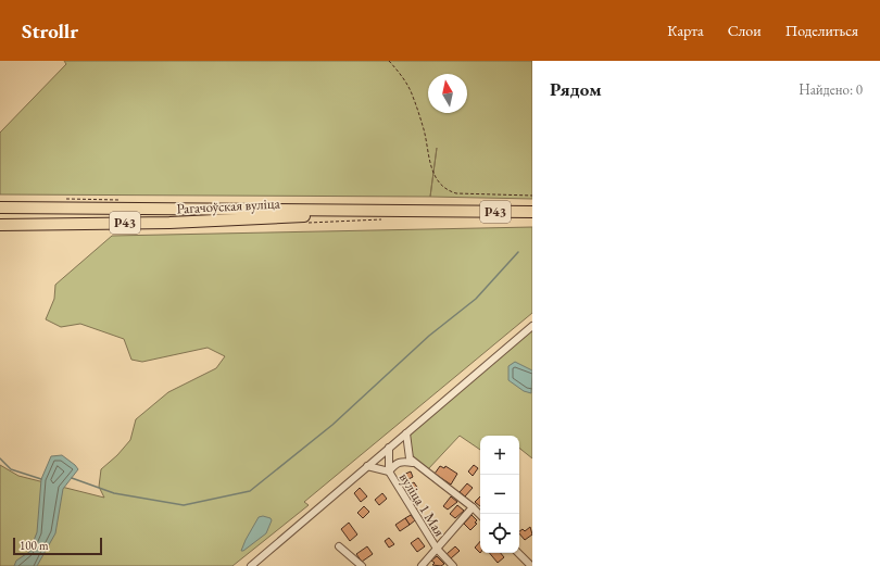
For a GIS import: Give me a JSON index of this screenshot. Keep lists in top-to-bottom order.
{
  "streets": {
    "main road": ["Рагачоўская вуліца", "Р43"],
    "street": ["вуліца 1 Мая"]
  },
  "scale_bar": "100 m",
  "north": "top",
  "page": {
    "header": "Strollr",
    "nav": ["Карта", "Слои", "Поделиться"],
    "heading": ["Рядом", "Найдено: 0"],
    "map_buttons": ["+", "−"],
    "scale": "100 m"
  }
}
